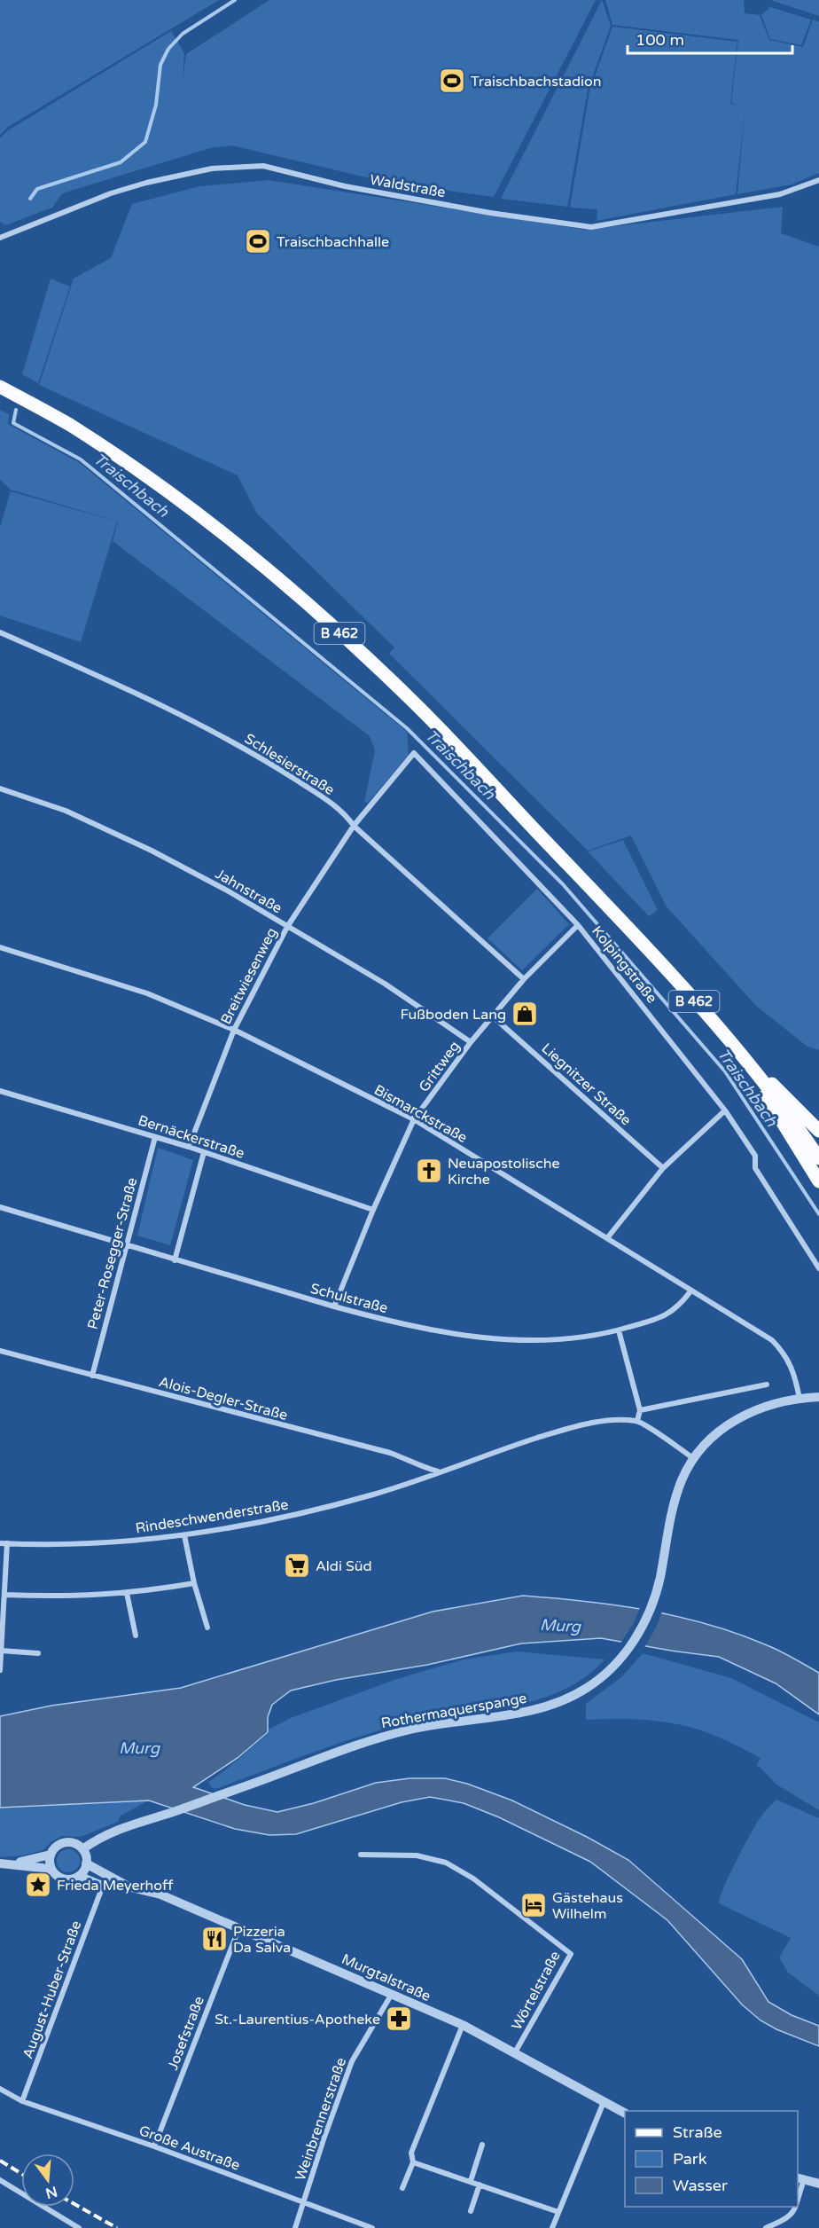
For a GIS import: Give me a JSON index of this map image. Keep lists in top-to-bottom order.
{
  "streets": {
    "main road": ["B 462"],
    "street": [
      "Waldstraße",
      "Schlesierstraße",
      "Jahnstraße",
      "Kolpingstraße",
      "Breitwiesenweg",
      "Grittweg",
      "Liegnitzer Straße",
      "Bismarckstraße",
      "Bernäckerstraße",
      "Peter-Rosegger-Straße",
      "Schulstraße",
      "Alois-Degler-Straße",
      "Rindeschwenderstraße",
      "Rothermaquerspange",
      "Murgtalstraße",
      "August-Huber-Straße",
      "Wörtelstraße",
      "Josefstraße",
      "Weinbrennerstraße",
      "Große Austraße"
    ]
  },
  "crossings": [
    ["Schlesierstraße", "Breitwiesenweg"],
    ["Schlesierstraße", "Grittweg"],
    ["Jahnstraße", "Breitwiesenweg"],
    ["Jahnstraße", "Grittweg"],
    ["Kolpingstraße", "Breitwiesenweg"],
    ["Kolpingstraße", "Grittweg"],
    ["Breitwiesenweg", "Bismarckstraße"],
    ["Breitwiesenweg", "Bernäckerstraße"],
    ["Grittweg", "Liegnitzer Straße"],
    ["Grittweg", "Bismarckstraße"],
    ["Grittweg", "Bernäckerstraße"],
    ["Grittweg", "Schulstraße"],
    ["Bismarckstraße", "Schulstraße"],
    ["Bismarckstraße", "Rothermaquerspange"],
    ["Bernäckerstraße", "Peter-Rosegger-Straße"],
    ["Peter-Rosegger-Straße", "Schulstraße"],
    ["Peter-Rosegger-Straße", "Alois-Degler-Straße"],
    ["Alois-Degler-Straße", "Rindeschwenderstraße"],
    ["Rothermaquerspange", "Murgtalstraße"],
    ["Murgtalstraße", "August-Huber-Straße"],
    ["Murgtalstraße", "Wörtelstraße"],
    ["Murgtalstraße", "Josefstraße"],
    ["Murgtalstraße", "Weinbrennerstraße"],
    ["August-Huber-Straße", "Große Austraße"],
    ["Josefstraße", "Große Austraße"],
    ["Weinbrennerstraße", "Große Austraße"]
  ],
  "water": ["Traischbach", "Murg"],
  "places": {
    "sports": ["Traischbachstadion", "Traischbachhalle"],
    "shop": ["Fußboden Lang"],
    "church": ["Neuapostolische Kirche"],
    "supermarket": ["Aldi Süd"],
    "place": ["Frieda Meyerhoff"],
    "hotel": ["Gästehaus Wilhelm"],
    "restaurant": ["Pizzeria Da Salva"],
    "pharmacy": ["St.-Laurentius-Apotheke"]
  },
  "legend": ["Straße", "Park", "Wasser"],
  "scale_bar": "100 m",
  "north": "bottom"
}
